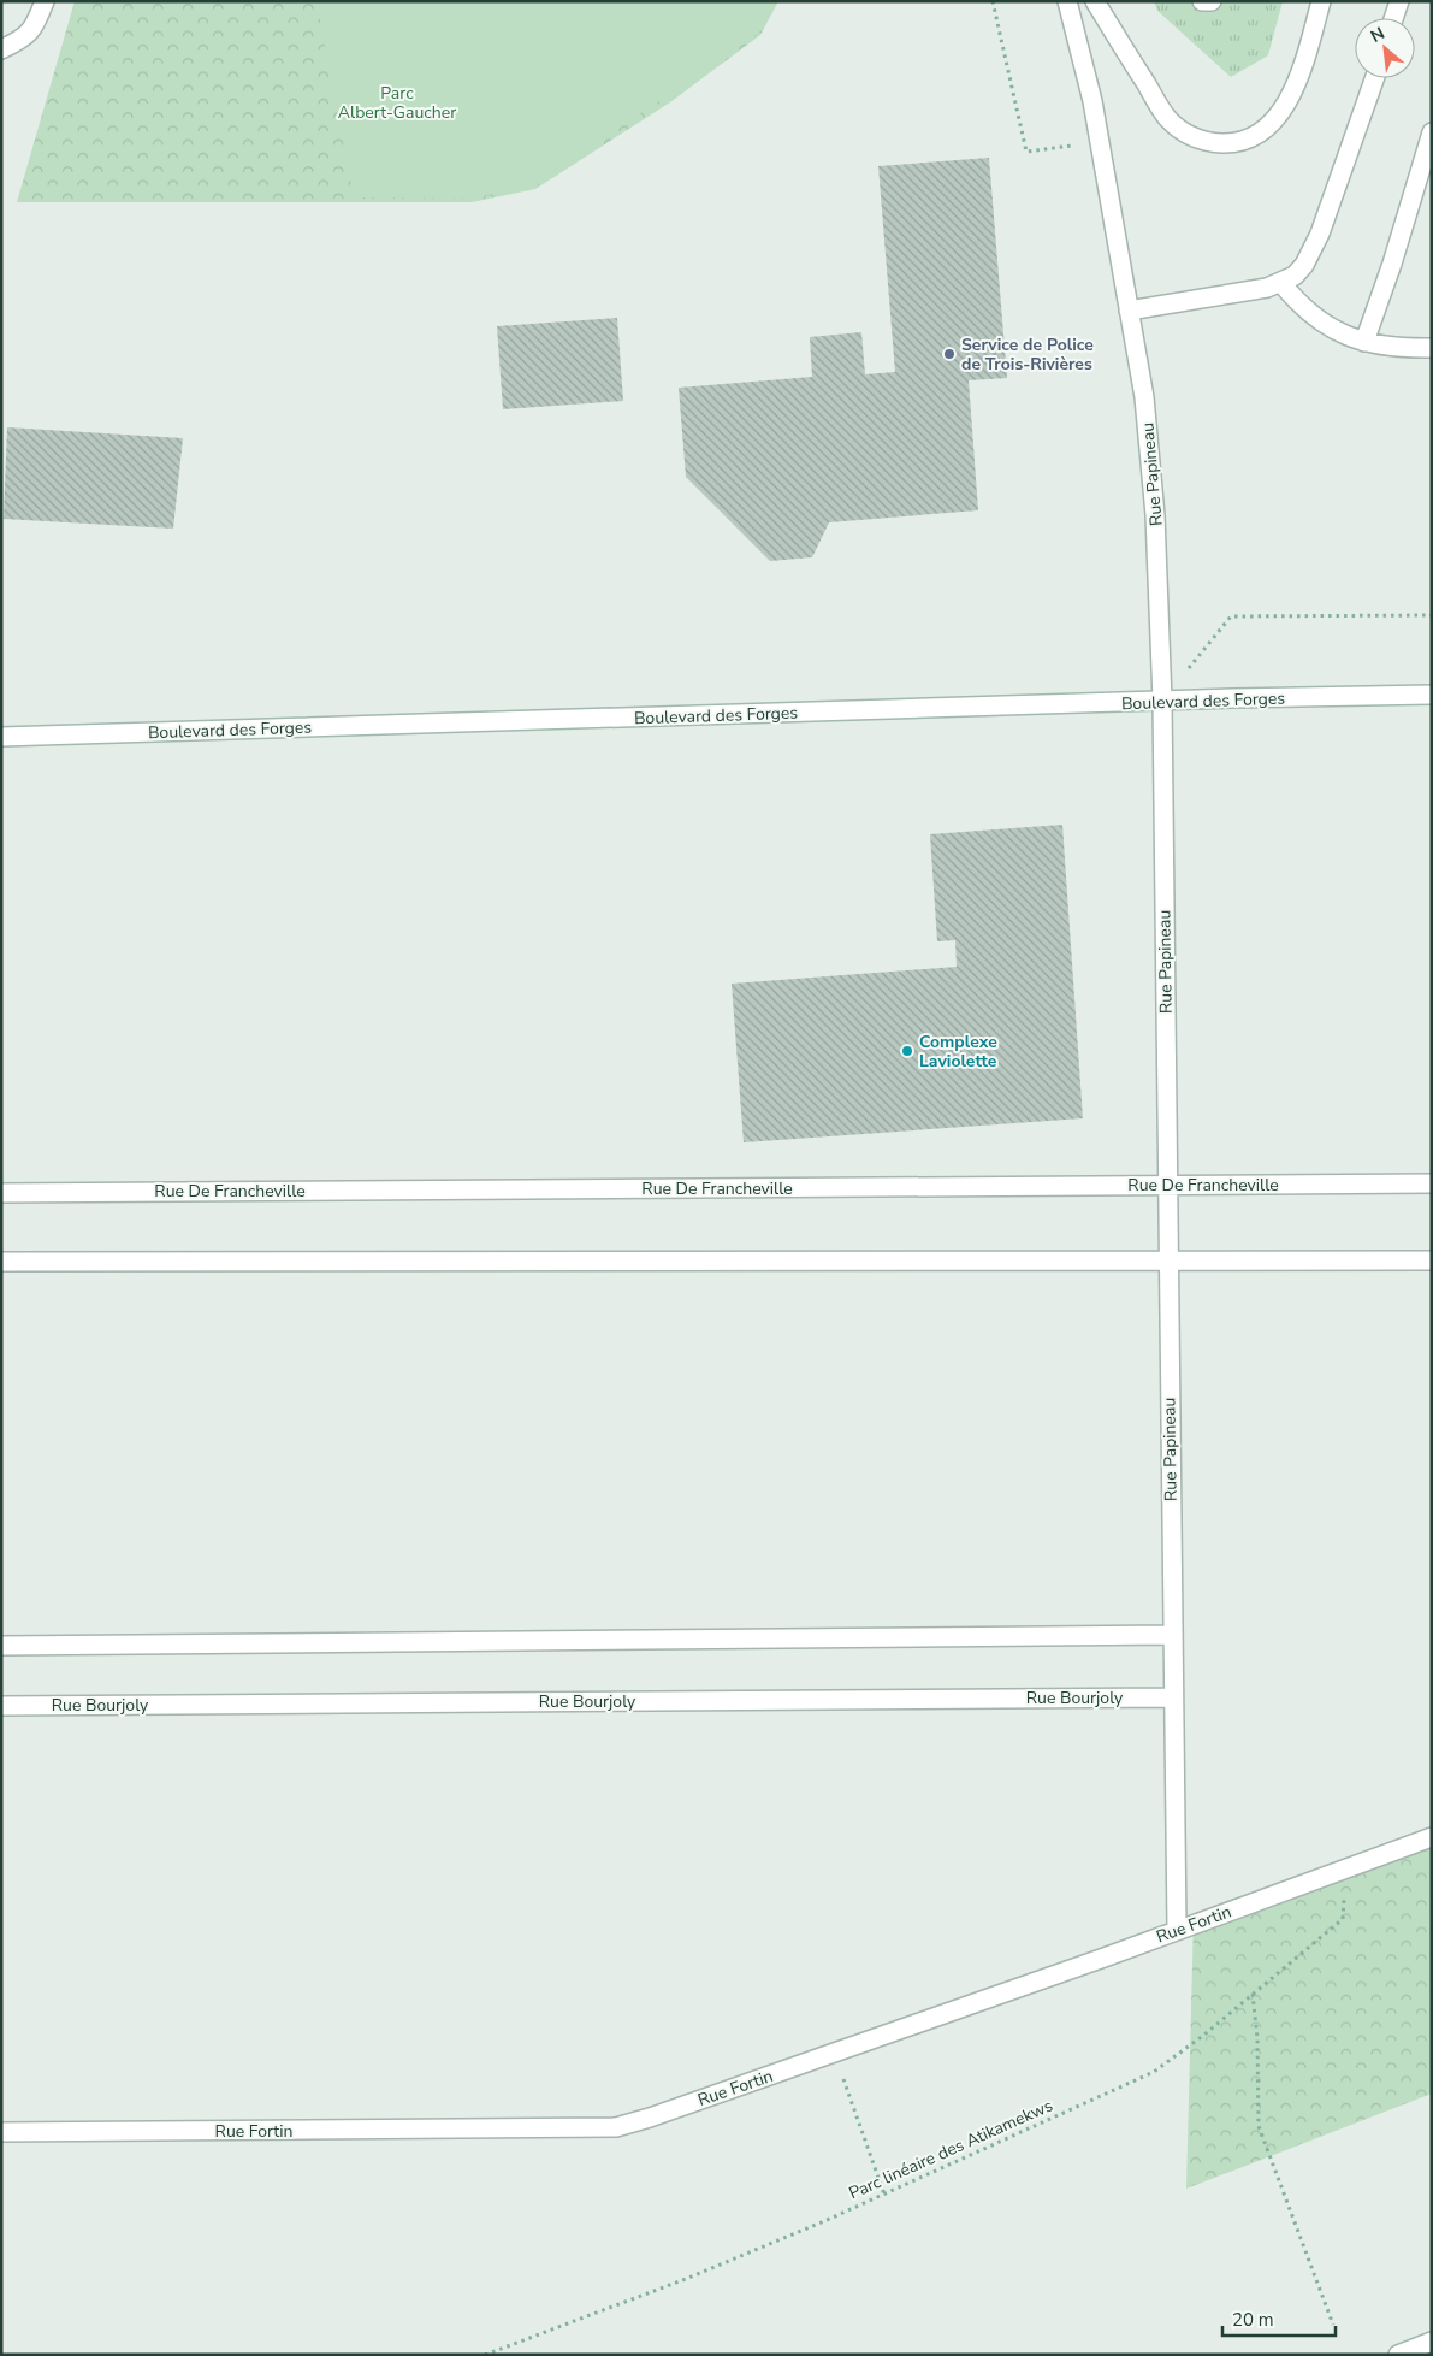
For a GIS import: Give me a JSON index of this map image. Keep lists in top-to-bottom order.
{
  "streets": {
    "street": [
      "Rue Papineau",
      "Boulevard des Forges",
      "Rue De Francheville",
      "Rue Bourjoly",
      "Rue Fortin"
    ],
    "path": ["Parc linéaire des Atikamekws"]
  },
  "crossings": [
    ["Rue Papineau", "Boulevard des Forges"],
    ["Rue Papineau", "Rue De Francheville"],
    ["Rue Papineau", "Rue Bourjoly"],
    ["Rue Papineau", "Rue Fortin"],
    ["Rue Fortin", "Parc linéaire des Atikamekws"]
  ],
  "parks": ["Parc Albert-Gaucher"],
  "places": ["Service de Police de Trois-Rivières", "Complexe Laviolette"],
  "scale_bar": "20 m",
  "north": "top left"
}
